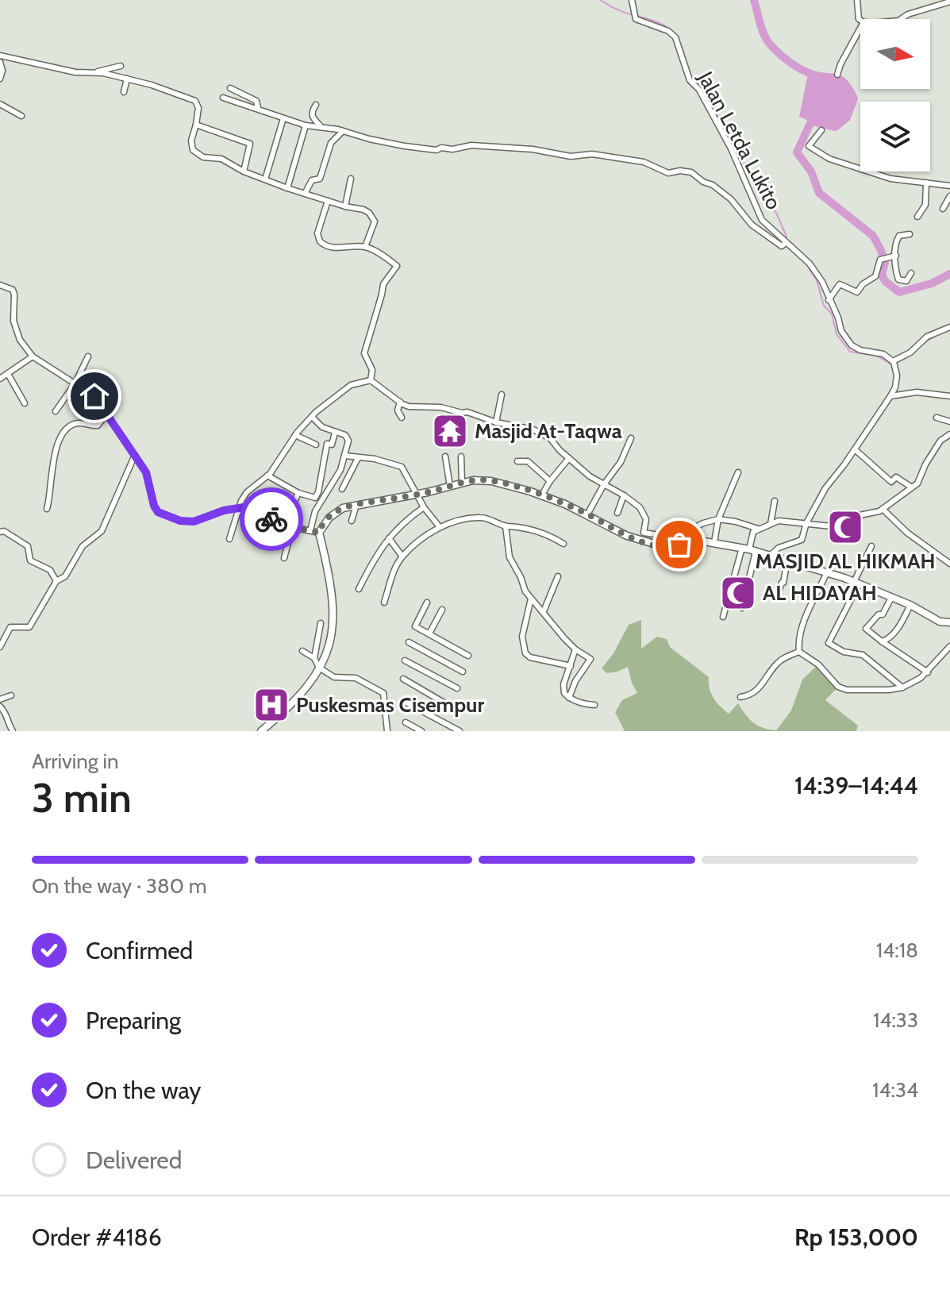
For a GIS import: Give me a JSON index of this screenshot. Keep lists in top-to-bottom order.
{
  "streets": {
    "street": ["Jalan Letda Lukito"]
  },
  "places": {
    "temple": ["Masjid At-Taqwa"],
    "mosque": ["MASJID AL HIKMAH", "AL HIDAYAH"],
    "hospital": ["Puskesmas Cisempur"]
  },
  "north": "right",
  "page": {
    "heading": ["3 min", "Arriving in", "14:39–14:44"],
    "panel": ["Order #4186", "Rp 153,000"],
    "bar": "On the way · 380 m",
    "list": [
      ["Confirmed", "14:18"],
      ["Preparing", "14:33"],
      ["On the way", "14:34"],
      "Delivered"
    ]
  }
}
